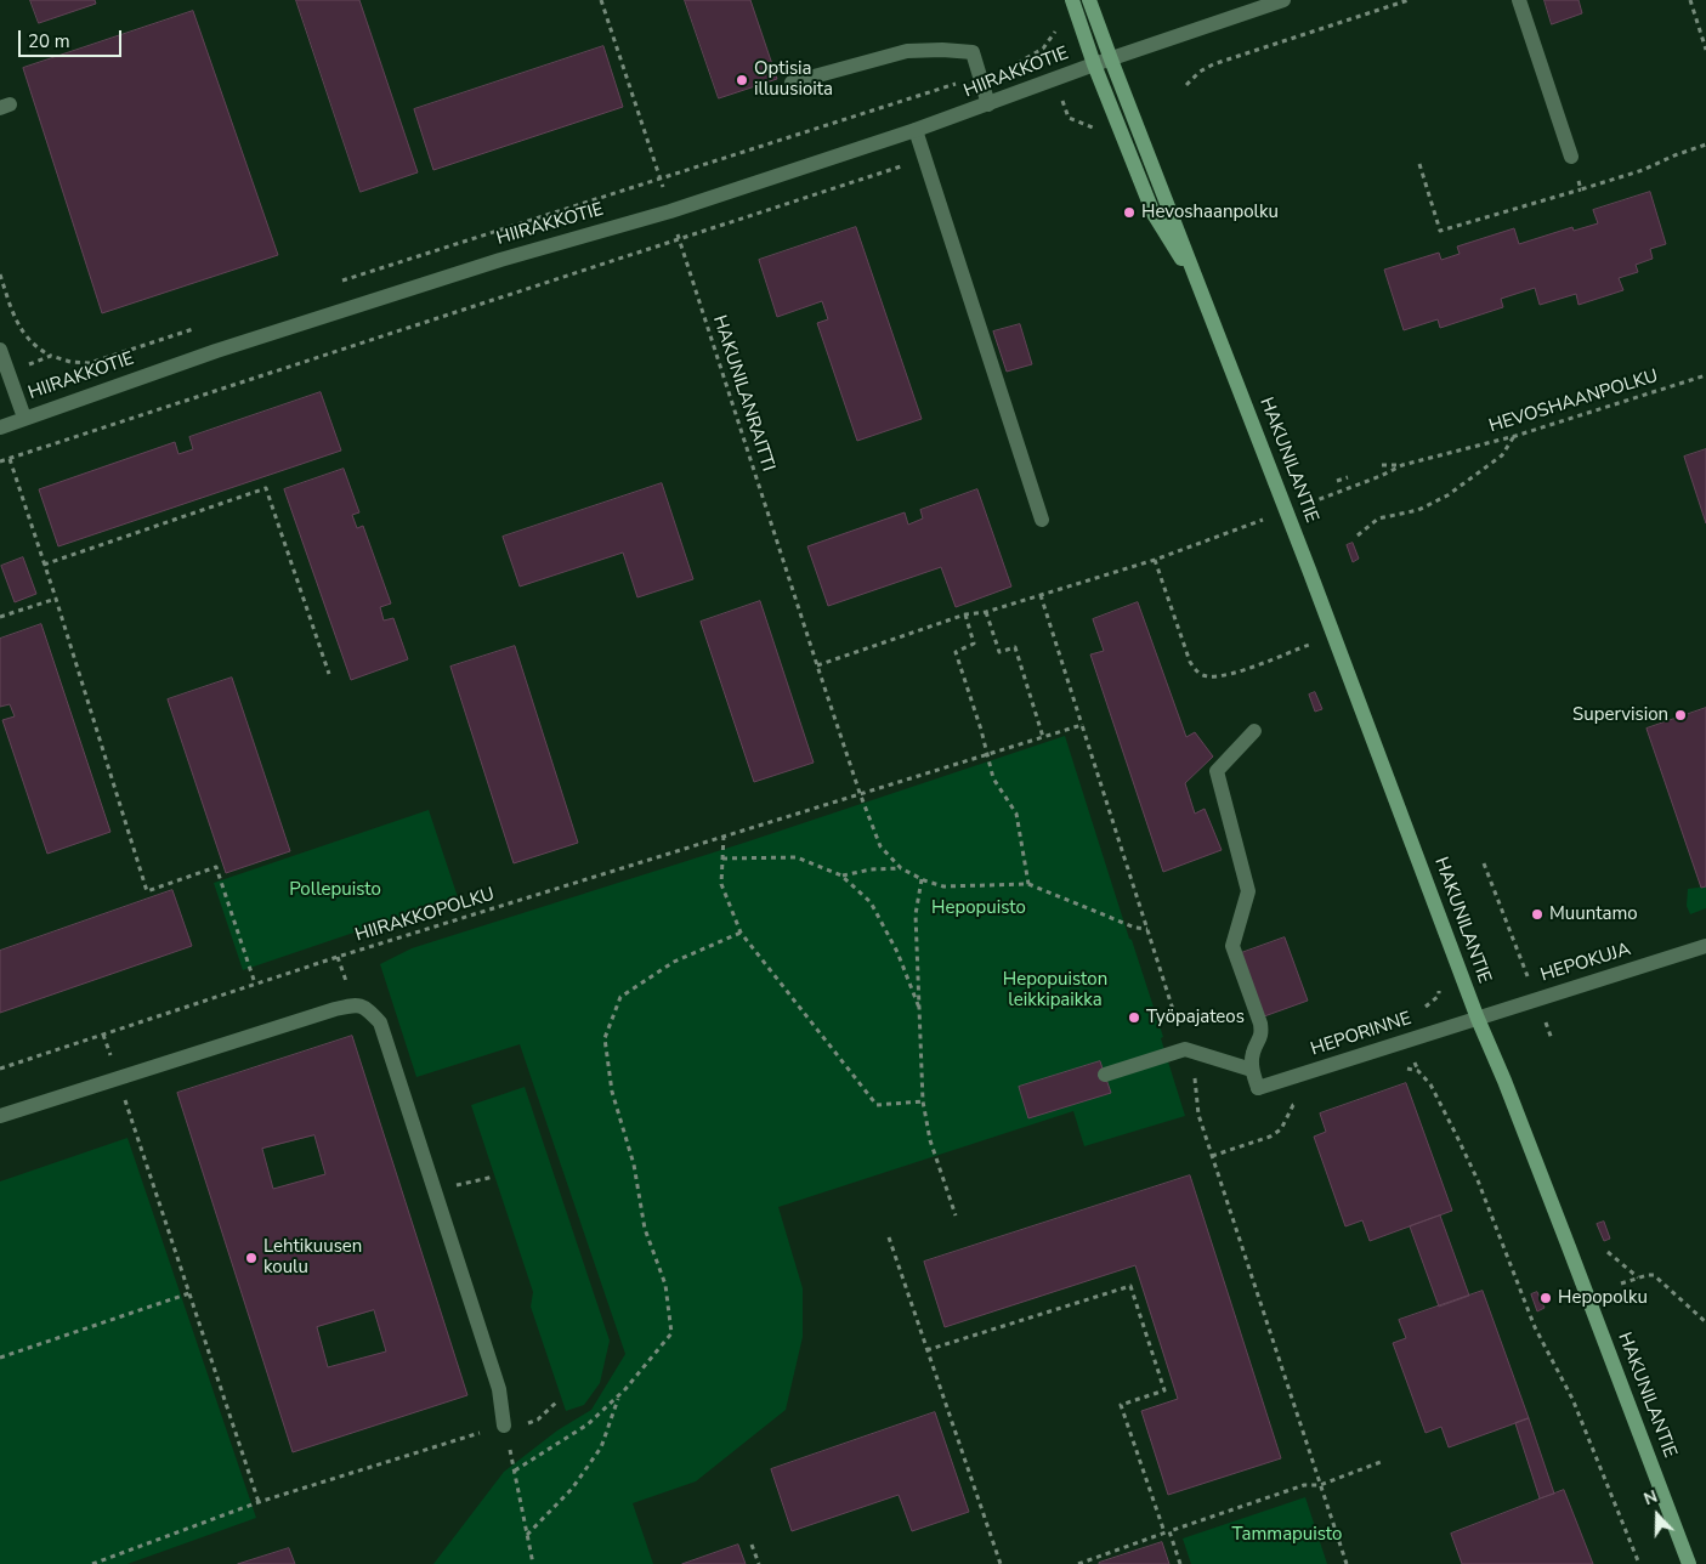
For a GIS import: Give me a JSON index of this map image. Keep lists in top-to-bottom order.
{
  "streets": {
    "main road": ["HAKUNILANTIE"],
    "street": ["HIIRAKKOTIE", "HEPOKUJA", "HEPORINNE"],
    "path": ["HAKUNILANRAITTI", "HEVOSHAANPOLKU", "HIIRAKKOPOLKU"]
  },
  "crossings": [
    ["HIIRAKKOTIE", "HAKUNILANRAITTI"],
    ["HIIRAKKOTIE", "HAKUNILANTIE"],
    ["HAKUNILANRAITTI", "HIIRAKKOPOLKU"],
    ["HAKUNILANTIE", "HEPOKUJA"],
    ["HAKUNILANTIE", "HEPORINNE"],
    ["HEPOKUJA", "HEPORINNE"]
  ],
  "parks": [
    "Pollepuisto",
    "Hepopuisto",
    "Hepopuiston leikkipaikka",
    "Tammapuisto"
  ],
  "places": [
    "Optisia illuusioita",
    "Hevoshaanpolku",
    "Supervision",
    "Muuntamo",
    "Työpajateos",
    "Lehtikuusen koulu",
    "Hepopolku"
  ],
  "scale_bar": "20 m",
  "north": "top"
}
